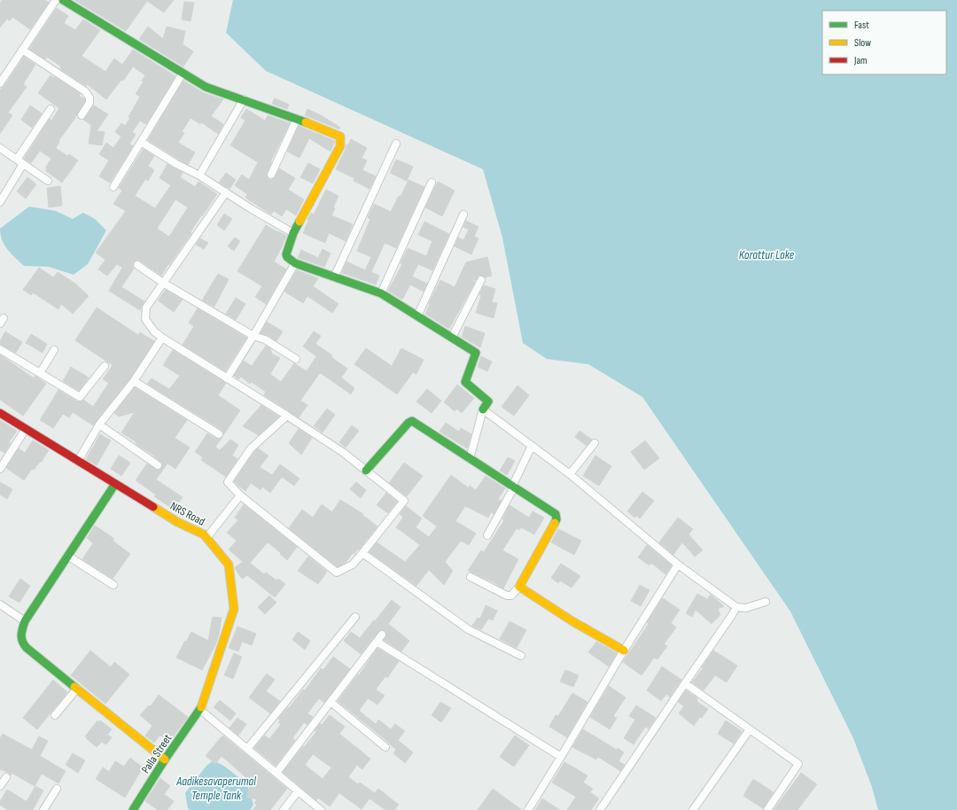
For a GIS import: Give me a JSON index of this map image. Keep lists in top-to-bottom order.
{
  "streets": {
    "street": ["NRS Road", "Palla Street"]
  },
  "crossings": [
    ["NRS Road", "Palla Street"]
  ],
  "water": ["Korattur Lake", "Aadikesavaperumal Temple Tank"],
  "legend": ["Fast", "Slow", "Jam"]
}
